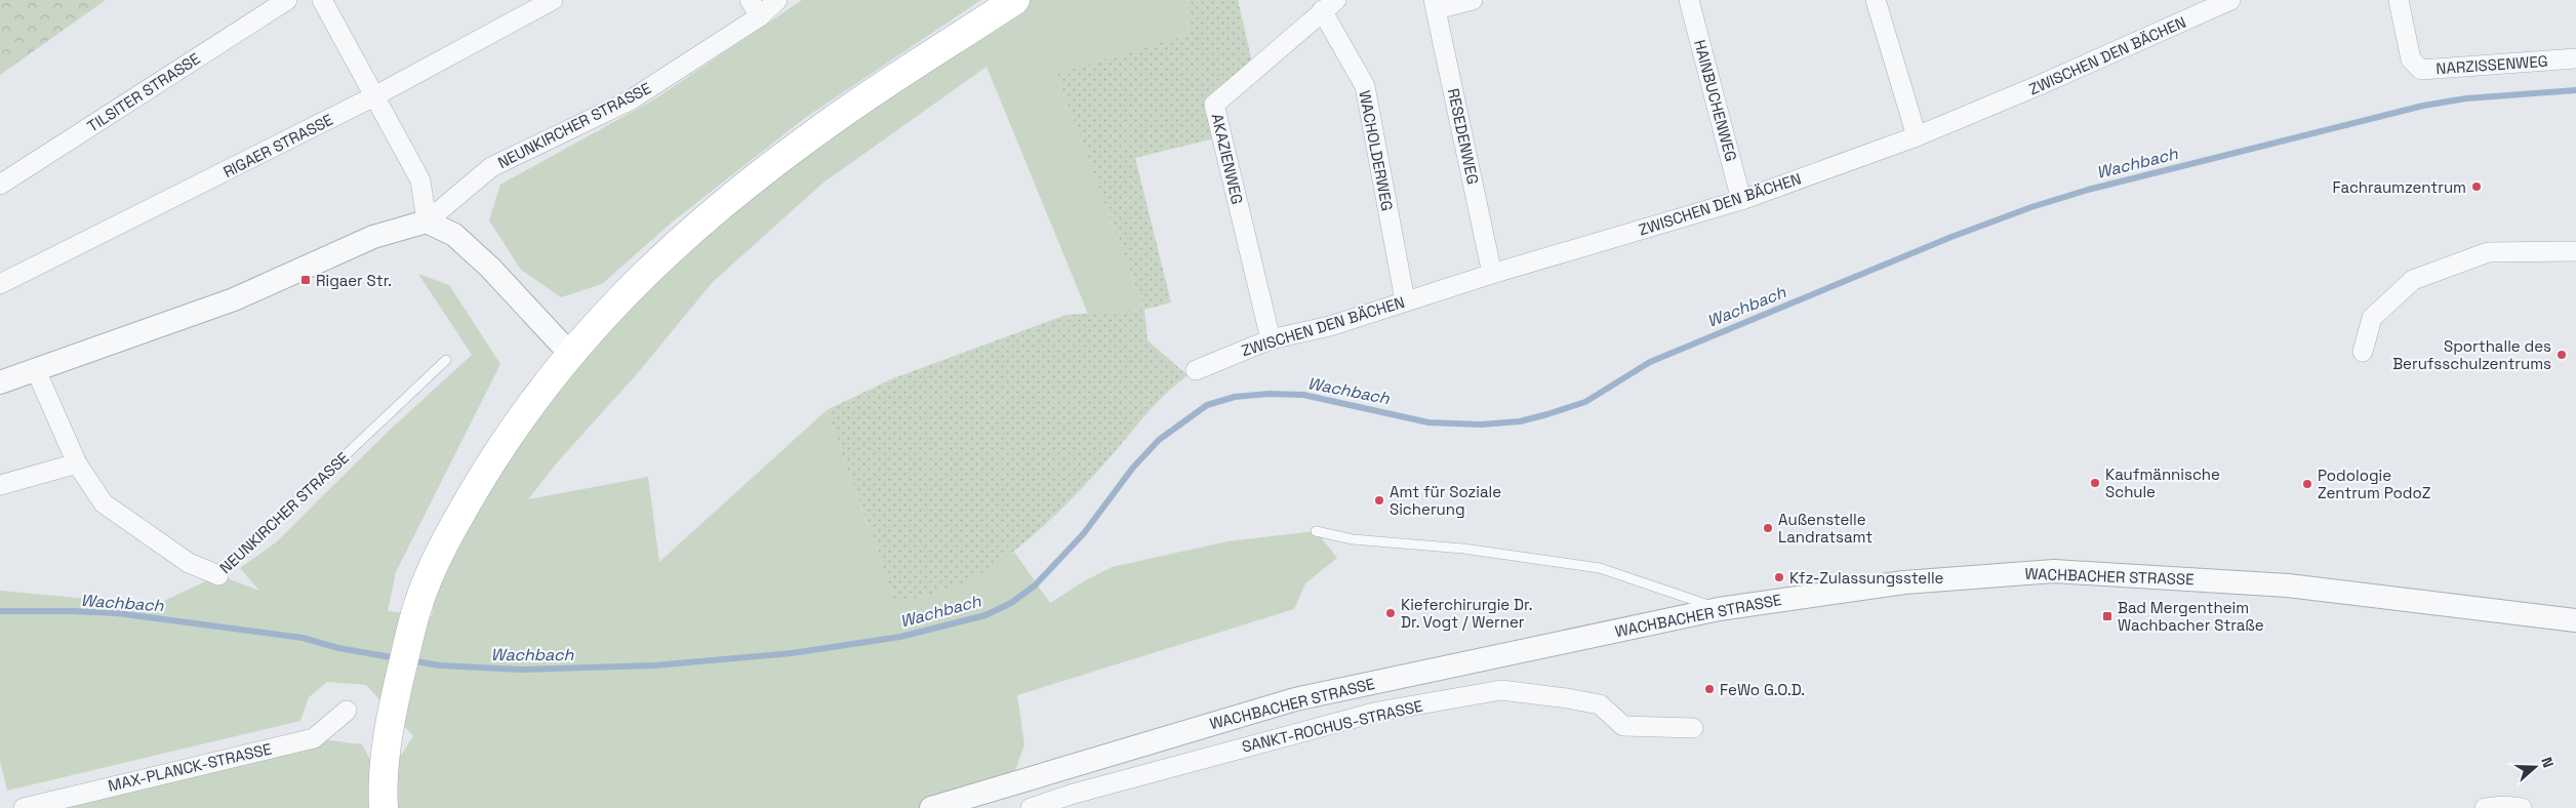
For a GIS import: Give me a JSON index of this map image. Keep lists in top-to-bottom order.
{
  "streets": {
    "street": [
      "ZWISCHEN DEN BÄCHEN",
      "NARZISSENWEG",
      "TILSITER STRASSE",
      "HAINBUCHENWEG",
      "NEUNKIRCHER STRASSE",
      "RESEDENWEG",
      "RIGAER STRASSE",
      "WACHOLDERWEG",
      "AKAZIENWEG",
      "WACHBACHER STRASSE",
      "SANKT-ROCHUS-STRASSE",
      "MAX-PLANCK-STRASSE"
    ]
  },
  "crossings": [
    ["ZWISCHEN DEN BÄCHEN", "HAINBUCHENWEG"],
    ["ZWISCHEN DEN BÄCHEN", "RESEDENWEG"],
    ["ZWISCHEN DEN BÄCHEN", "WACHOLDERWEG"],
    ["ZWISCHEN DEN BÄCHEN", "AKAZIENWEG"],
    ["WACHOLDERWEG", "AKAZIENWEG"]
  ],
  "water": ["Wachbach"],
  "places": {
    "other": [
      "Fachraumzentrum",
      "Sporthalle des Berufsschulzentrums",
      "Kaufmännische Schule",
      "Podologie Zentrum PodoZ",
      "Amt für Soziale Sicherung",
      "Außenstelle Landratsamt",
      "Kfz-Zulassungsstelle",
      "Kieferchirurgie Dr. Dr. Vogt / Werner",
      "FeWo G.O.D."
    ],
    "transit": ["Rigaer Str.", "Bad Mergentheim Wachbacher Straße"]
  },
  "north": "right"
}
